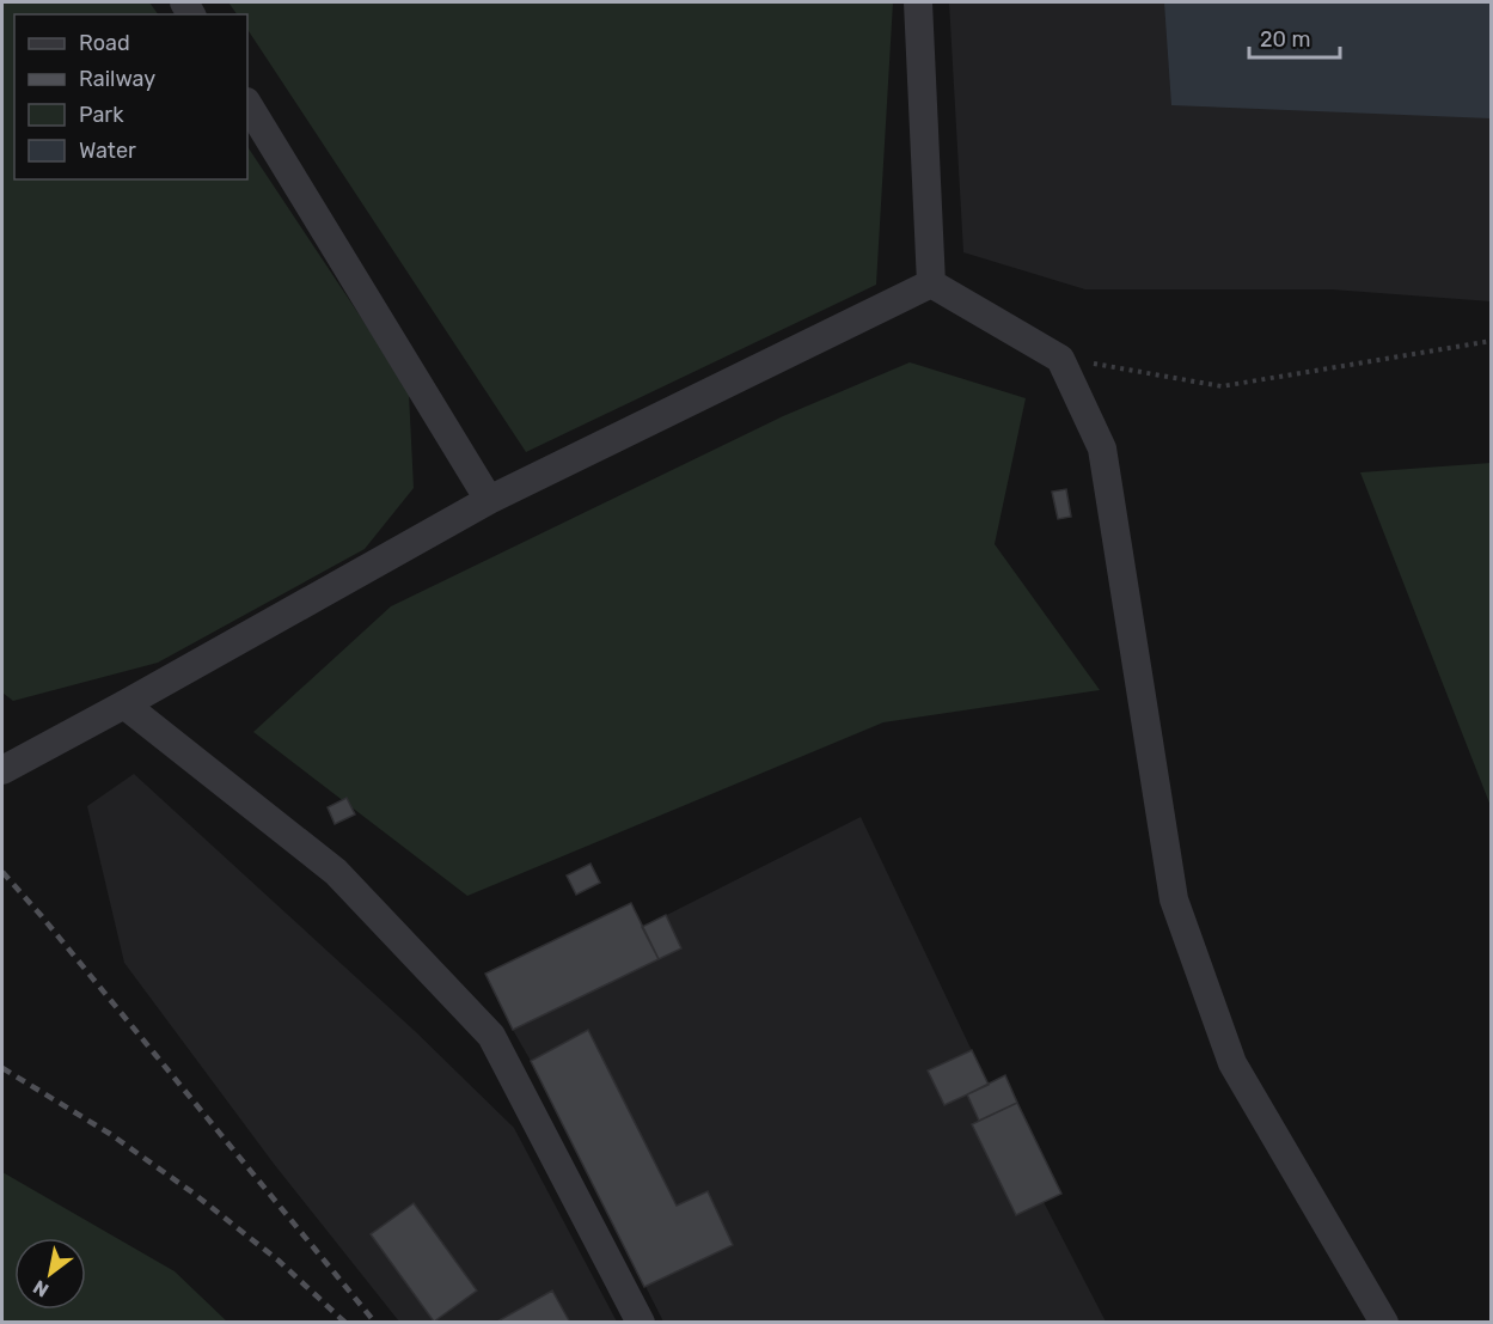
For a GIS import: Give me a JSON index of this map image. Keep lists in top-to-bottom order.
{
  "legend": [
    "Road",
    "Railway",
    "Park",
    "Water"
  ],
  "scale_bar": "20 m",
  "north": "bottom left"
}
